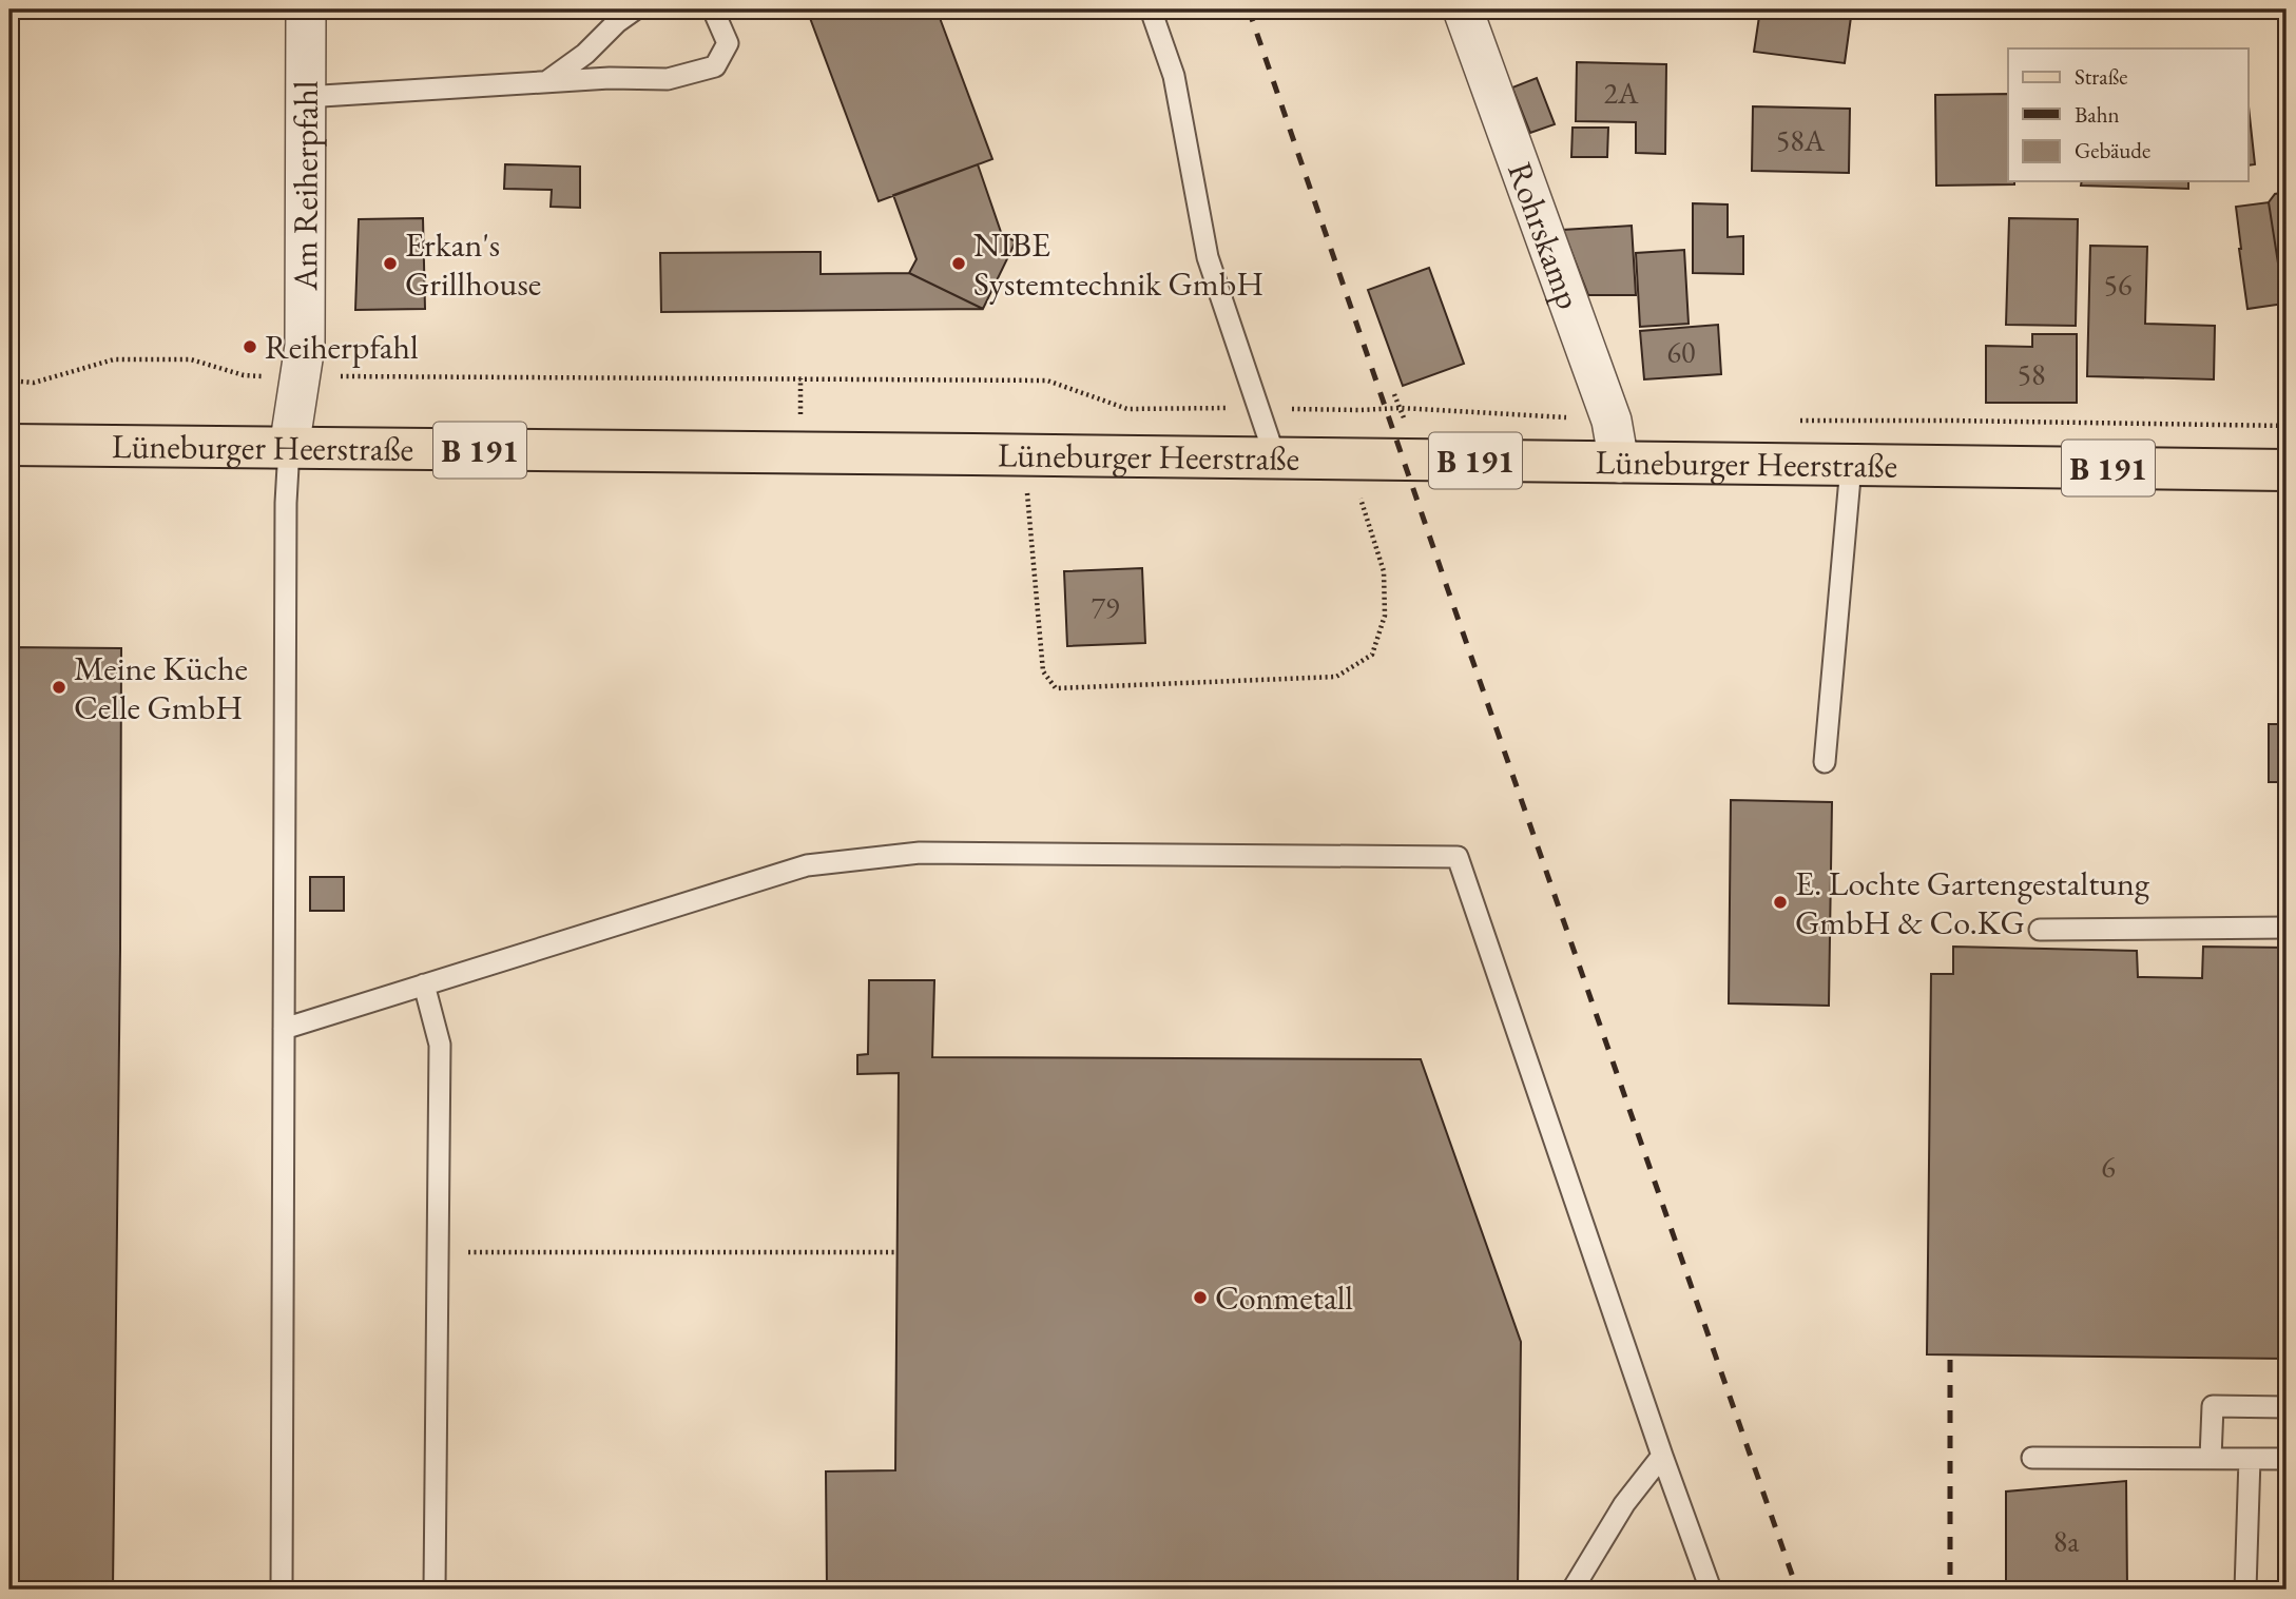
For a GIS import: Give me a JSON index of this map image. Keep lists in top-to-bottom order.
{
  "streets": {
    "main road": ["Lüneburger Heerstraße", "B 191"],
    "street": ["Am Reiherpfahl", "Rohrskamp"]
  },
  "crossings": [
    ["Am Reiherpfahl", "Lüneburger Heerstraße"],
    ["Rohrskamp", "Lüneburger Heerstraße"]
  ],
  "places": [
    "Erkan's Grillhouse",
    "NIBE Systemtechnik GmbH",
    "Reiherpfahl",
    "Meine Küche Celle GmbH",
    "E. Lochte Gartengestaltung GmbH & Co.KG",
    "Conmetall"
  ],
  "house_numbers": [
    "2A",
    "58A",
    "56",
    "60",
    "58",
    "79",
    "6",
    "8a"
  ],
  "legend": ["Straße", "Bahn", "Gebäude"]
}
